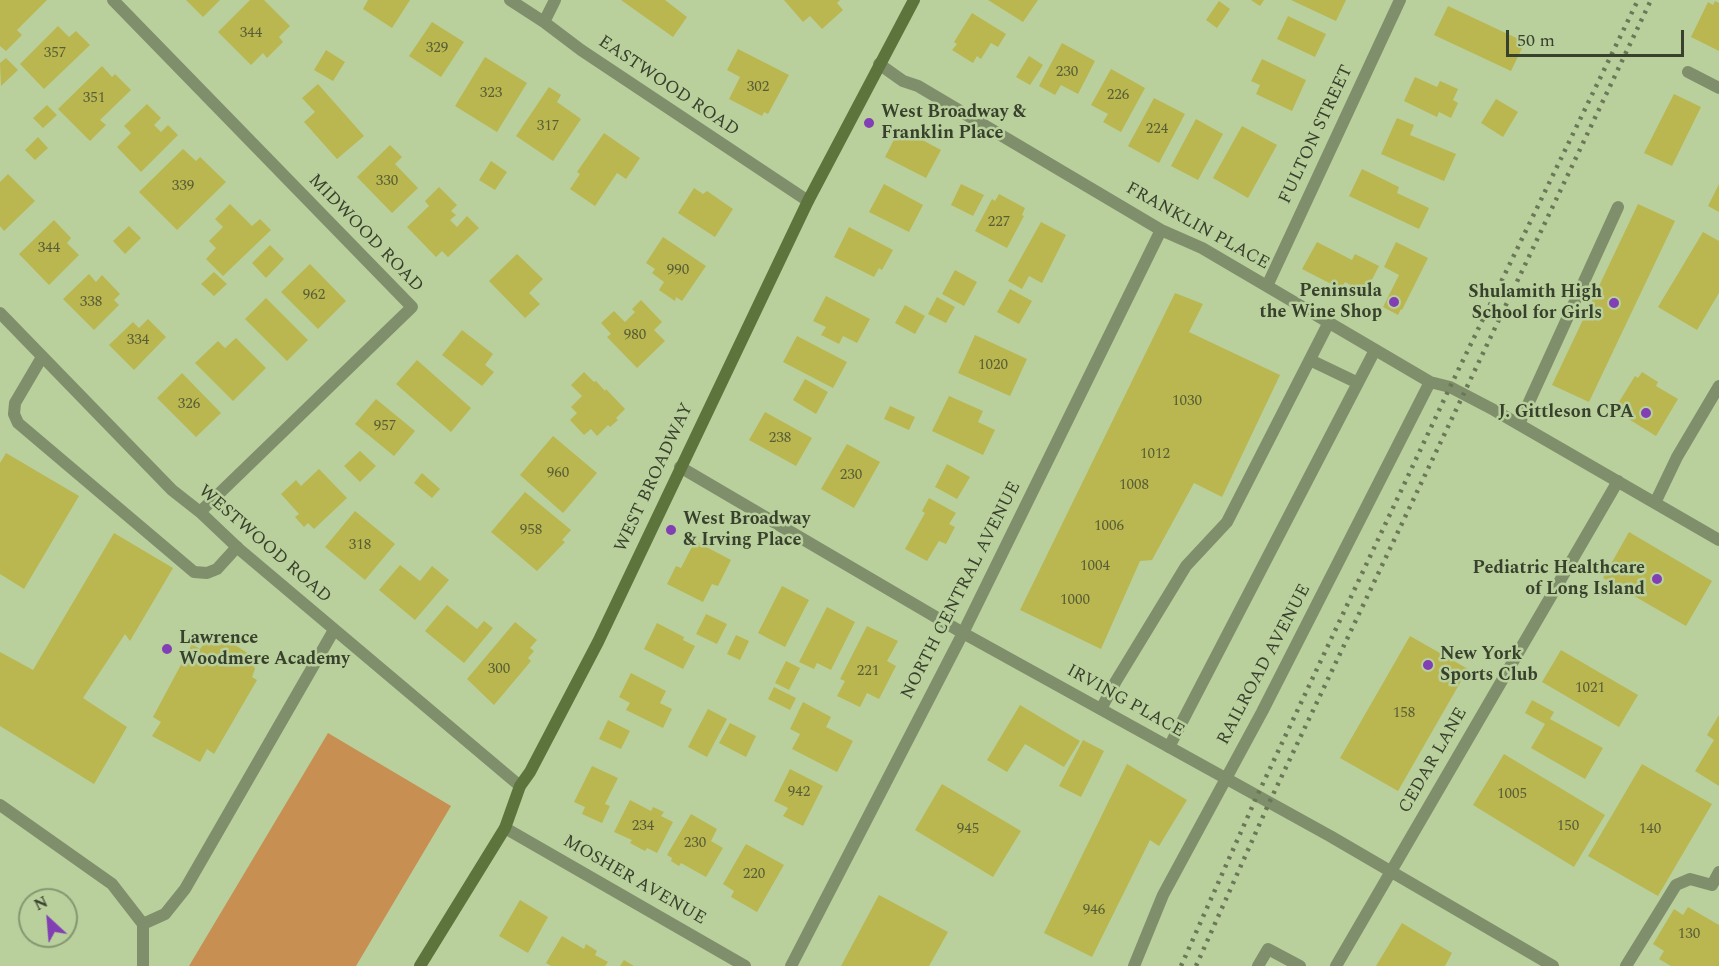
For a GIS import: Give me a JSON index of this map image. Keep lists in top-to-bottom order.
{
  "streets": {
    "main road": ["WEST BROADWAY"],
    "street": [
      "EASTWOOD ROAD",
      "FULTON STREET",
      "FRANKLIN PLACE",
      "MIDWOOD ROAD",
      "WESTWOOD ROAD",
      "NORTH CENTRAL AVENUE",
      "RAILROAD AVENUE",
      "IRVING PLACE",
      "CEDAR LANE",
      "MOSHER AVENUE"
    ]
  },
  "crossings": [
    ["EASTWOOD ROAD", "WEST BROADWAY"],
    ["FULTON STREET", "FRANKLIN PLACE"],
    ["FRANKLIN PLACE", "WEST BROADWAY"],
    ["FRANKLIN PLACE", "NORTH CENTRAL AVENUE"],
    ["FRANKLIN PLACE", "RAILROAD AVENUE"],
    ["FRANKLIN PLACE", "CEDAR LANE"],
    ["MIDWOOD ROAD", "WESTWOOD ROAD"],
    ["WEST BROADWAY", "WESTWOOD ROAD"],
    ["WEST BROADWAY", "IRVING PLACE"],
    ["WEST BROADWAY", "MOSHER AVENUE"],
    ["NORTH CENTRAL AVENUE", "IRVING PLACE"],
    ["RAILROAD AVENUE", "IRVING PLACE"],
    ["IRVING PLACE", "CEDAR LANE"]
  ],
  "places": [
    "West Broadway & Franklin Place",
    "Peninsula the Wine Shop",
    "Shulamith High School for Girls",
    "J. Gittleson CPA",
    "West Broadway & Irving Place",
    "Pediatric Healthcare of Long Island",
    "Lawrence Woodmere Academy",
    "New York Sports Club"
  ],
  "house_numbers": [
    "344",
    "329",
    "357",
    "230",
    "302",
    "323",
    "226",
    "351",
    "317",
    "224",
    "330",
    "339",
    "227",
    "344",
    "990",
    "962",
    "338",
    "980",
    "334",
    "1020",
    "1030",
    "326",
    "957",
    "238",
    "1012",
    "960",
    "230",
    "1008",
    "1006",
    "958",
    "318",
    "1004",
    "1000",
    "300",
    "221",
    "1021",
    "158",
    "942",
    "1005",
    "234",
    "150",
    "945",
    "140",
    "230",
    "220",
    "946",
    "130"
  ],
  "scale_bar": "50 m",
  "north": "top left"
}
